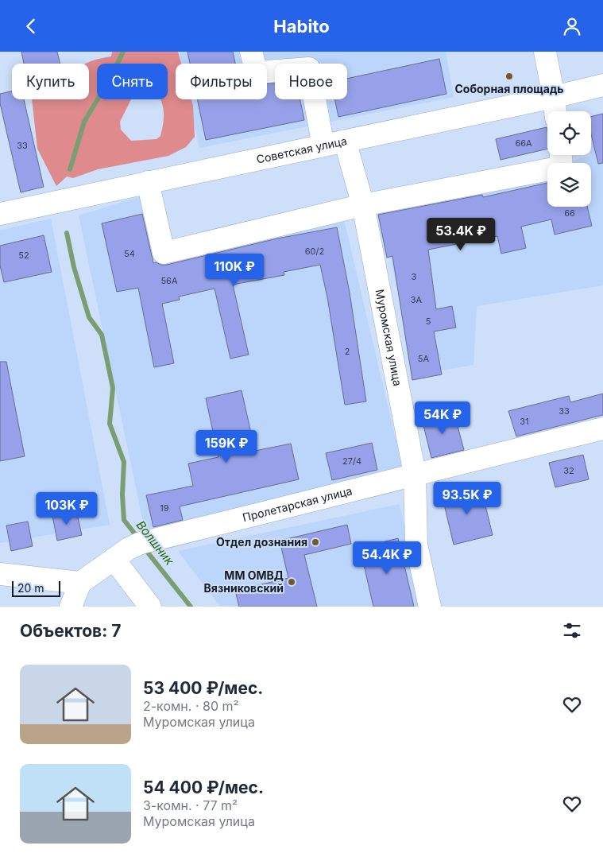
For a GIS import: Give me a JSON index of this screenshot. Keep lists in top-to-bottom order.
{
  "streets": {
    "street": ["Советская улица", "Муромская улица", "Пролетарская улица"]
  },
  "crossings": [
    ["Советская улица", "Муромская улица"],
    ["Муромская улица", "Пролетарская улица"]
  ],
  "water": ["Волшник"],
  "places": ["Соборная площадь", "Отдел дознания", "ММ ОМВД Вязниковский"],
  "house_numbers": [
    "66А",
    "33",
    "66",
    "60/2",
    "54",
    "52",
    "3",
    "56А",
    "3А",
    "5",
    "2",
    "5А",
    "33",
    "31",
    "27/4",
    "32",
    "19"
  ],
  "scale_bar": "20 m",
  "page": {
    "header": "Habito",
    "chip": [
      "Купить",
      "Снять",
      "Фильтры",
      "Новое"
    ],
    "price": [
      "53.4K ₽",
      "110K ₽",
      "54K ₽",
      "159K ₽",
      "93.5K ₽",
      "103K ₽",
      "54.4K ₽"
    ],
    "scale": "20 m",
    "heading": "Объектов: 7",
    "list": [
      {
        "name": "53 400 ₽/мес.",
        "note": "2-комн. · 80 m² · Муромская улица"
      },
      {
        "name": "54 400 ₽/мес.",
        "note": "3-комн. · 77 m² · Муромская улица"
      }
    ]
  }
}
